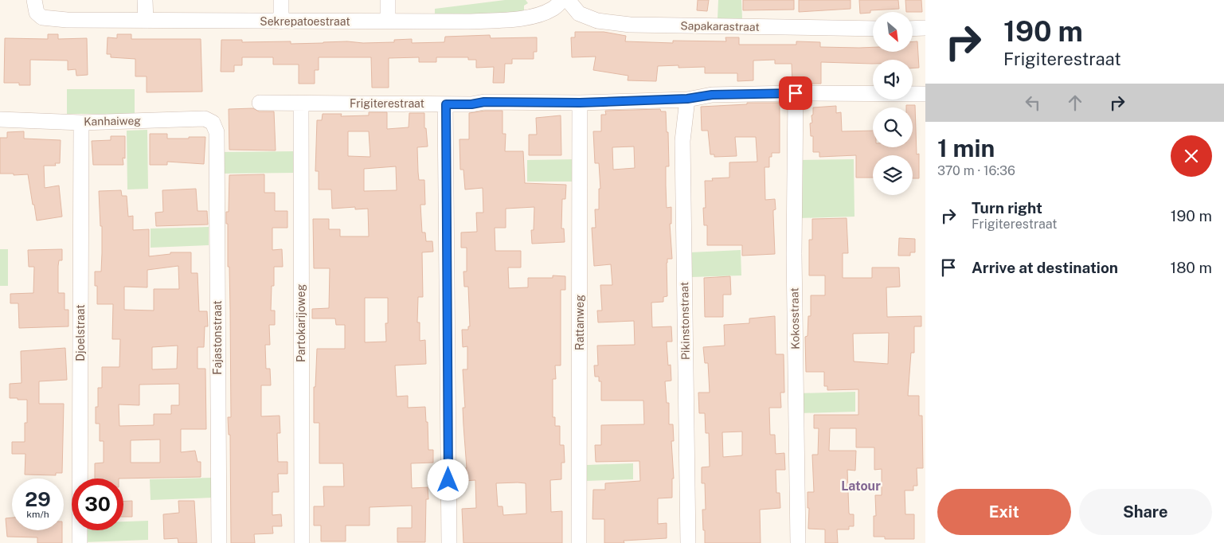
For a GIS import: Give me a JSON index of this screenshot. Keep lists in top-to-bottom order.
{
  "streets": {
    "street": [
      "Sekrepatoestraat",
      "Sapakarastraat",
      "Frigiterestraat",
      "Kanhaiweg",
      "Kokosstraat",
      "Pikinstonstraat",
      "Rattanweg",
      "Partokarijoweg",
      "Djoelstraat",
      "Fajastonstraat"
    ]
  },
  "crossings": [
    ["Frigiterestraat", "Kokosstraat"],
    ["Frigiterestraat", "Pikinstonstraat"],
    ["Frigiterestraat", "Rattanweg"],
    ["Frigiterestraat", "Partokarijoweg"],
    ["Kanhaiweg", "Djoelstraat"],
    ["Kanhaiweg", "Fajastonstraat"]
  ],
  "districts": ["Latour"],
  "north": "bottom right",
  "page": {
    "turn": ["190 m", "Frigiterestraat"],
    "heading": ["1 min", "370 m · 16:36"],
    "list": [
      {
        "name": "Turn right",
        "note": "Frigiterestraat",
        "value": "190 m"
      },
      {
        "name": "Arrive at destination",
        "value": "180 m"
      }
    ],
    "speed": "29 km/h",
    "limit": "30",
    "buttons": ["Exit", "Share"]
  }
}
